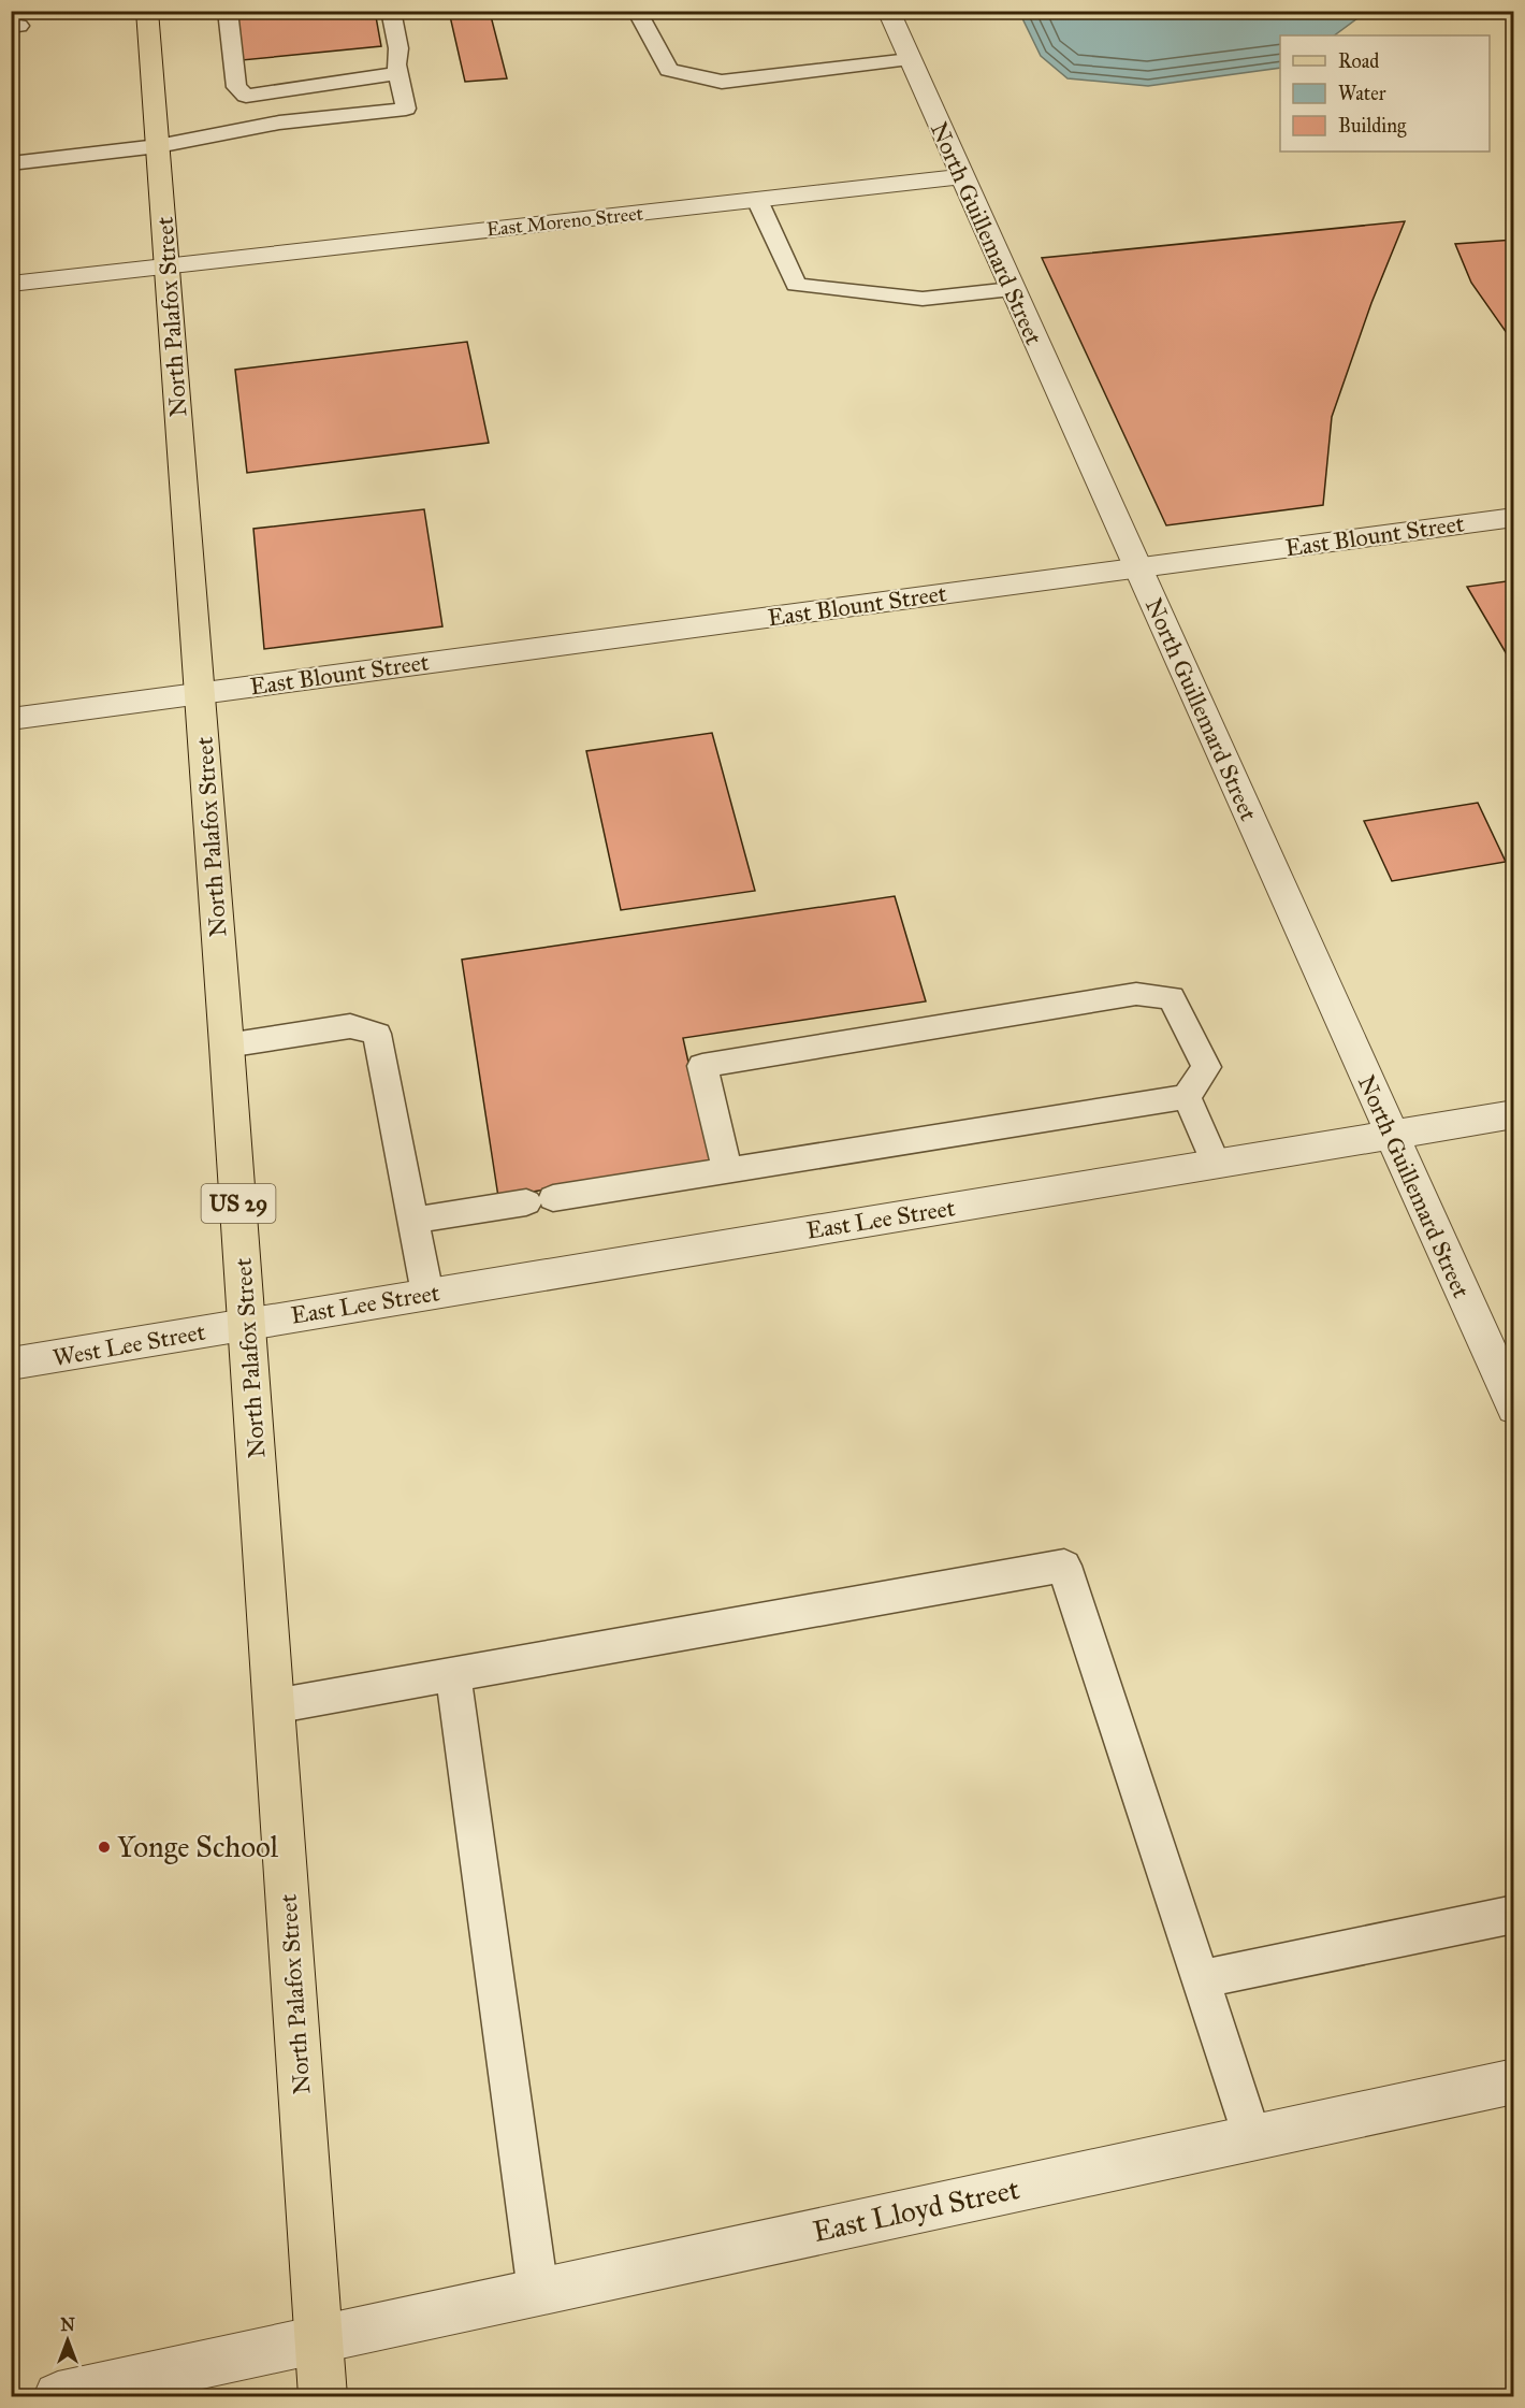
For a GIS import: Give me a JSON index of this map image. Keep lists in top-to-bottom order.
{
  "streets": {
    "main road": ["North Palafox Street", "US 29"],
    "street": [
      "East Moreno Street",
      "North Guillemard Street",
      "East Blount Street",
      "East Lee Street",
      "West Lee Street",
      "East Lloyd Street"
    ]
  },
  "crossings": [
    ["East Moreno Street", "North Guillemard Street"],
    ["East Moreno Street", "North Palafox Street"],
    ["North Guillemard Street", "East Blount Street"],
    ["North Guillemard Street", "East Lee Street"],
    ["North Palafox Street", "East Blount Street"],
    ["North Palafox Street", "East Lee Street"],
    ["North Palafox Street", "West Lee Street"],
    ["North Palafox Street", "East Lloyd Street"],
    ["East Lee Street", "West Lee Street"]
  ],
  "places": ["Yonge School"],
  "legend": ["Road", "Water", "Building"],
  "north": "top"
}
